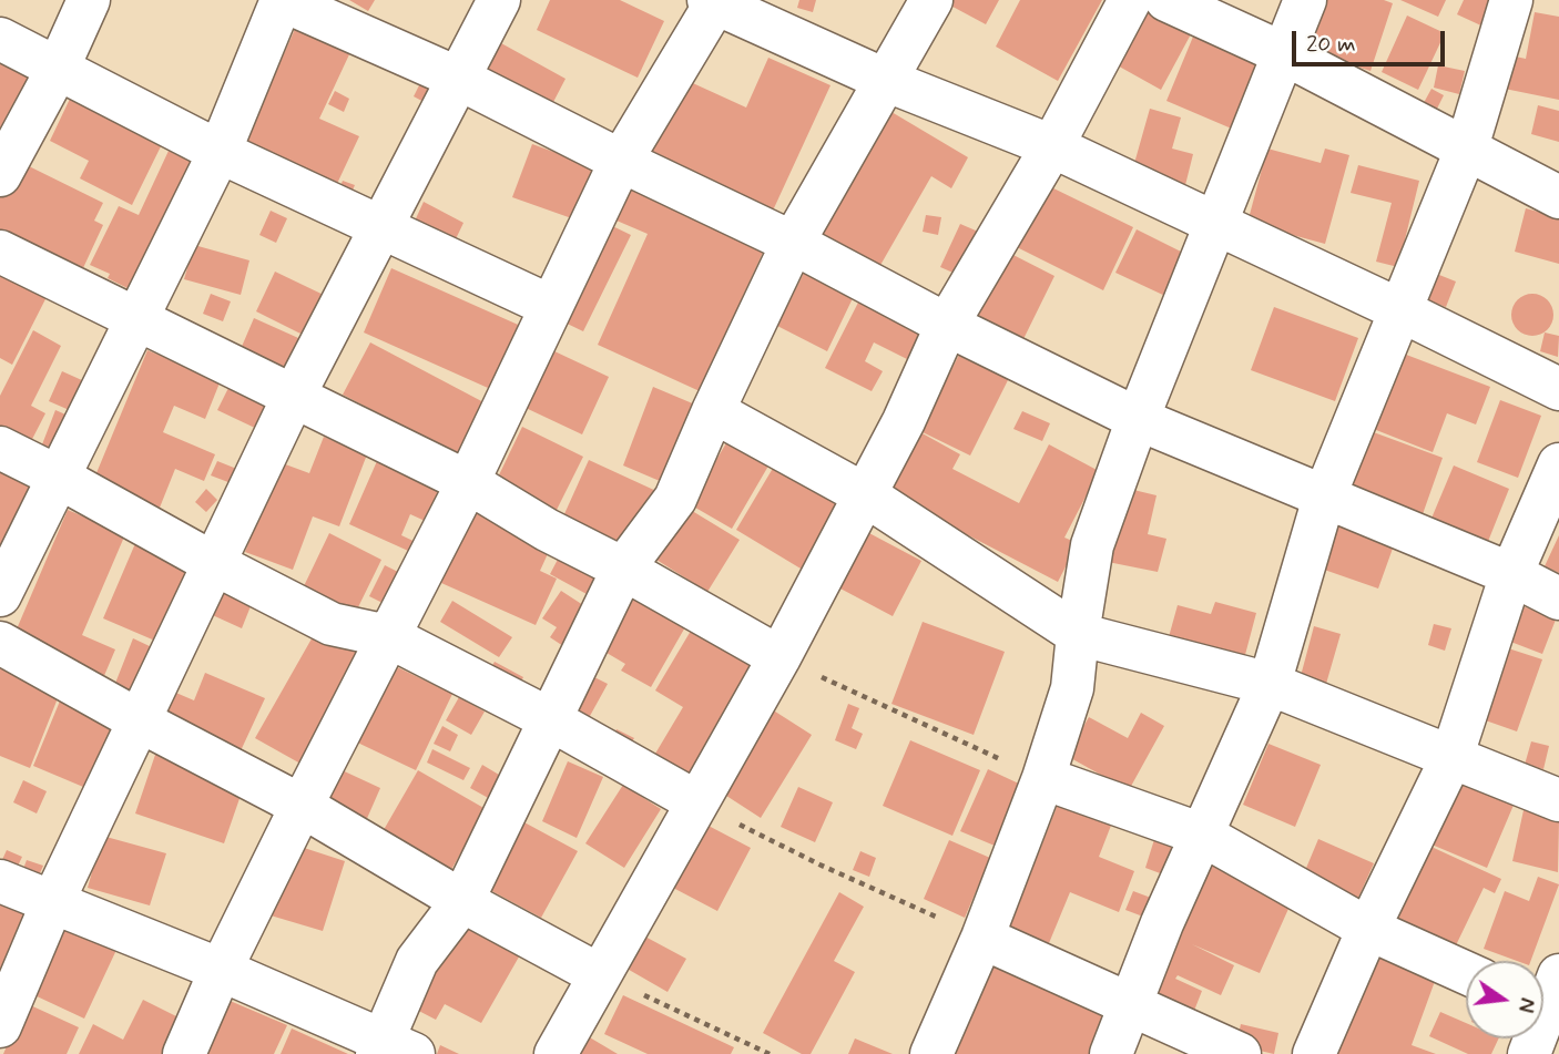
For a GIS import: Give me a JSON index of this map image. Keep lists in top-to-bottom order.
{
  "scale_bar": "20 m",
  "north": "right"
}
